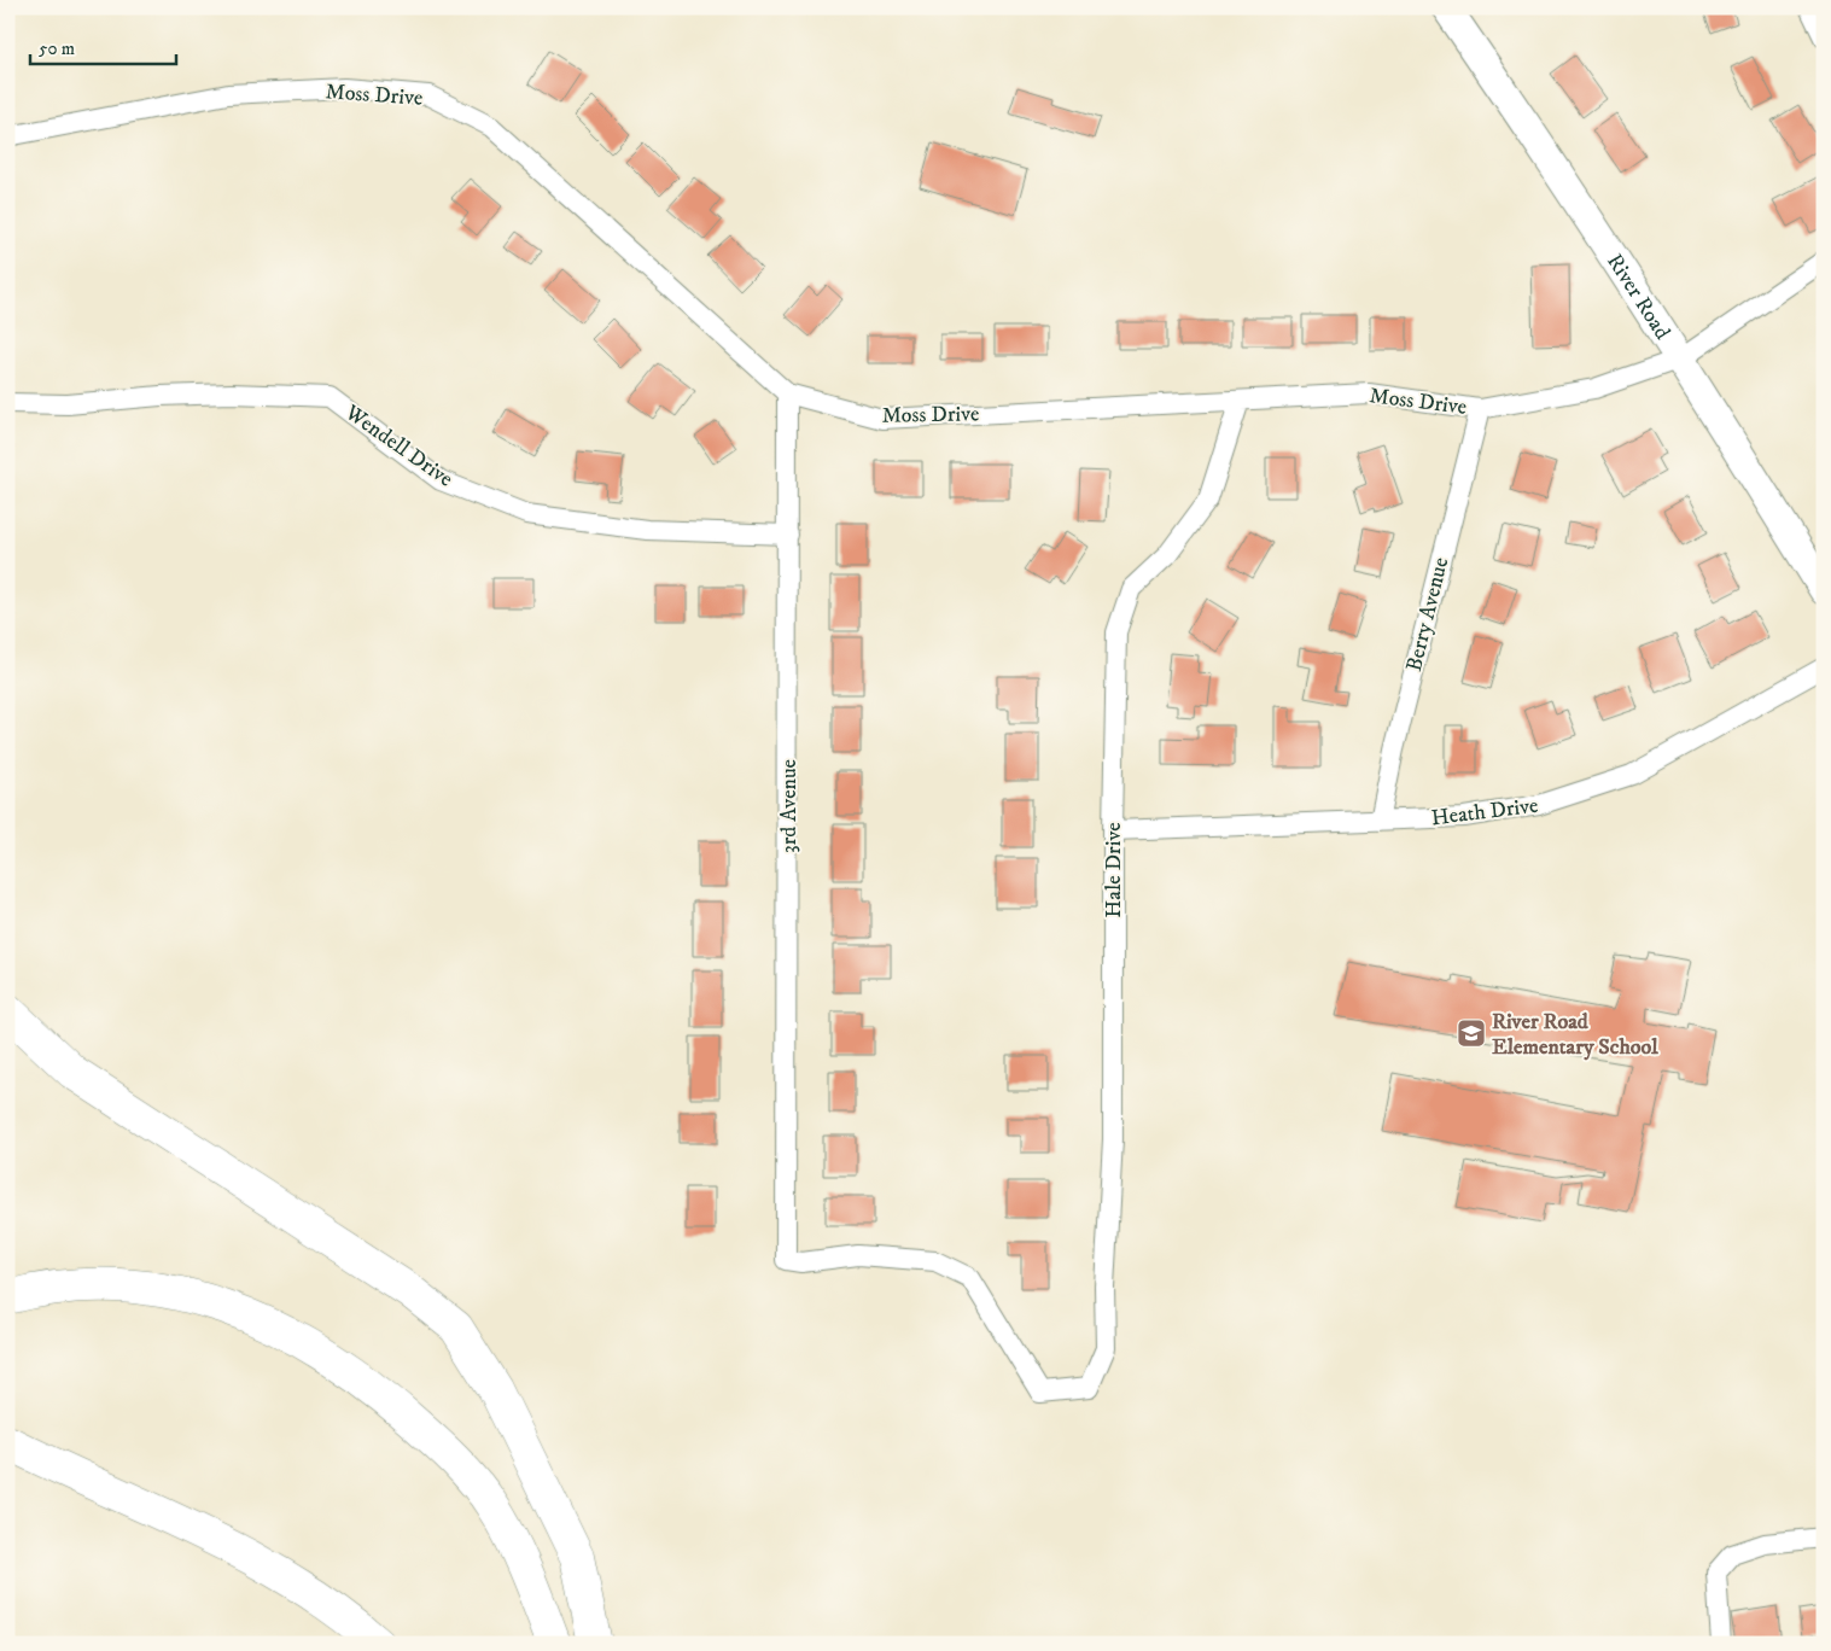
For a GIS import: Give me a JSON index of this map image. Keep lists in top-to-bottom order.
{
  "streets": {
    "main road": ["River Road"],
    "street": [
      "Moss Drive",
      "Wendell Drive",
      "Berry Avenue",
      "3rd Avenue",
      "Heath Drive",
      "Hale Drive"
    ]
  },
  "crossings": [
    ["Moss Drive", "River Road"],
    ["Moss Drive", "Berry Avenue"],
    ["Moss Drive", "3rd Avenue"],
    ["Moss Drive", "Hale Drive"],
    ["Wendell Drive", "3rd Avenue"],
    ["Berry Avenue", "Heath Drive"],
    ["3rd Avenue", "Hale Drive"],
    ["Heath Drive", "Hale Drive"]
  ],
  "places": {
    "school or university": ["River Road Elementary School"]
  },
  "scale_bar": "50 m"
}
